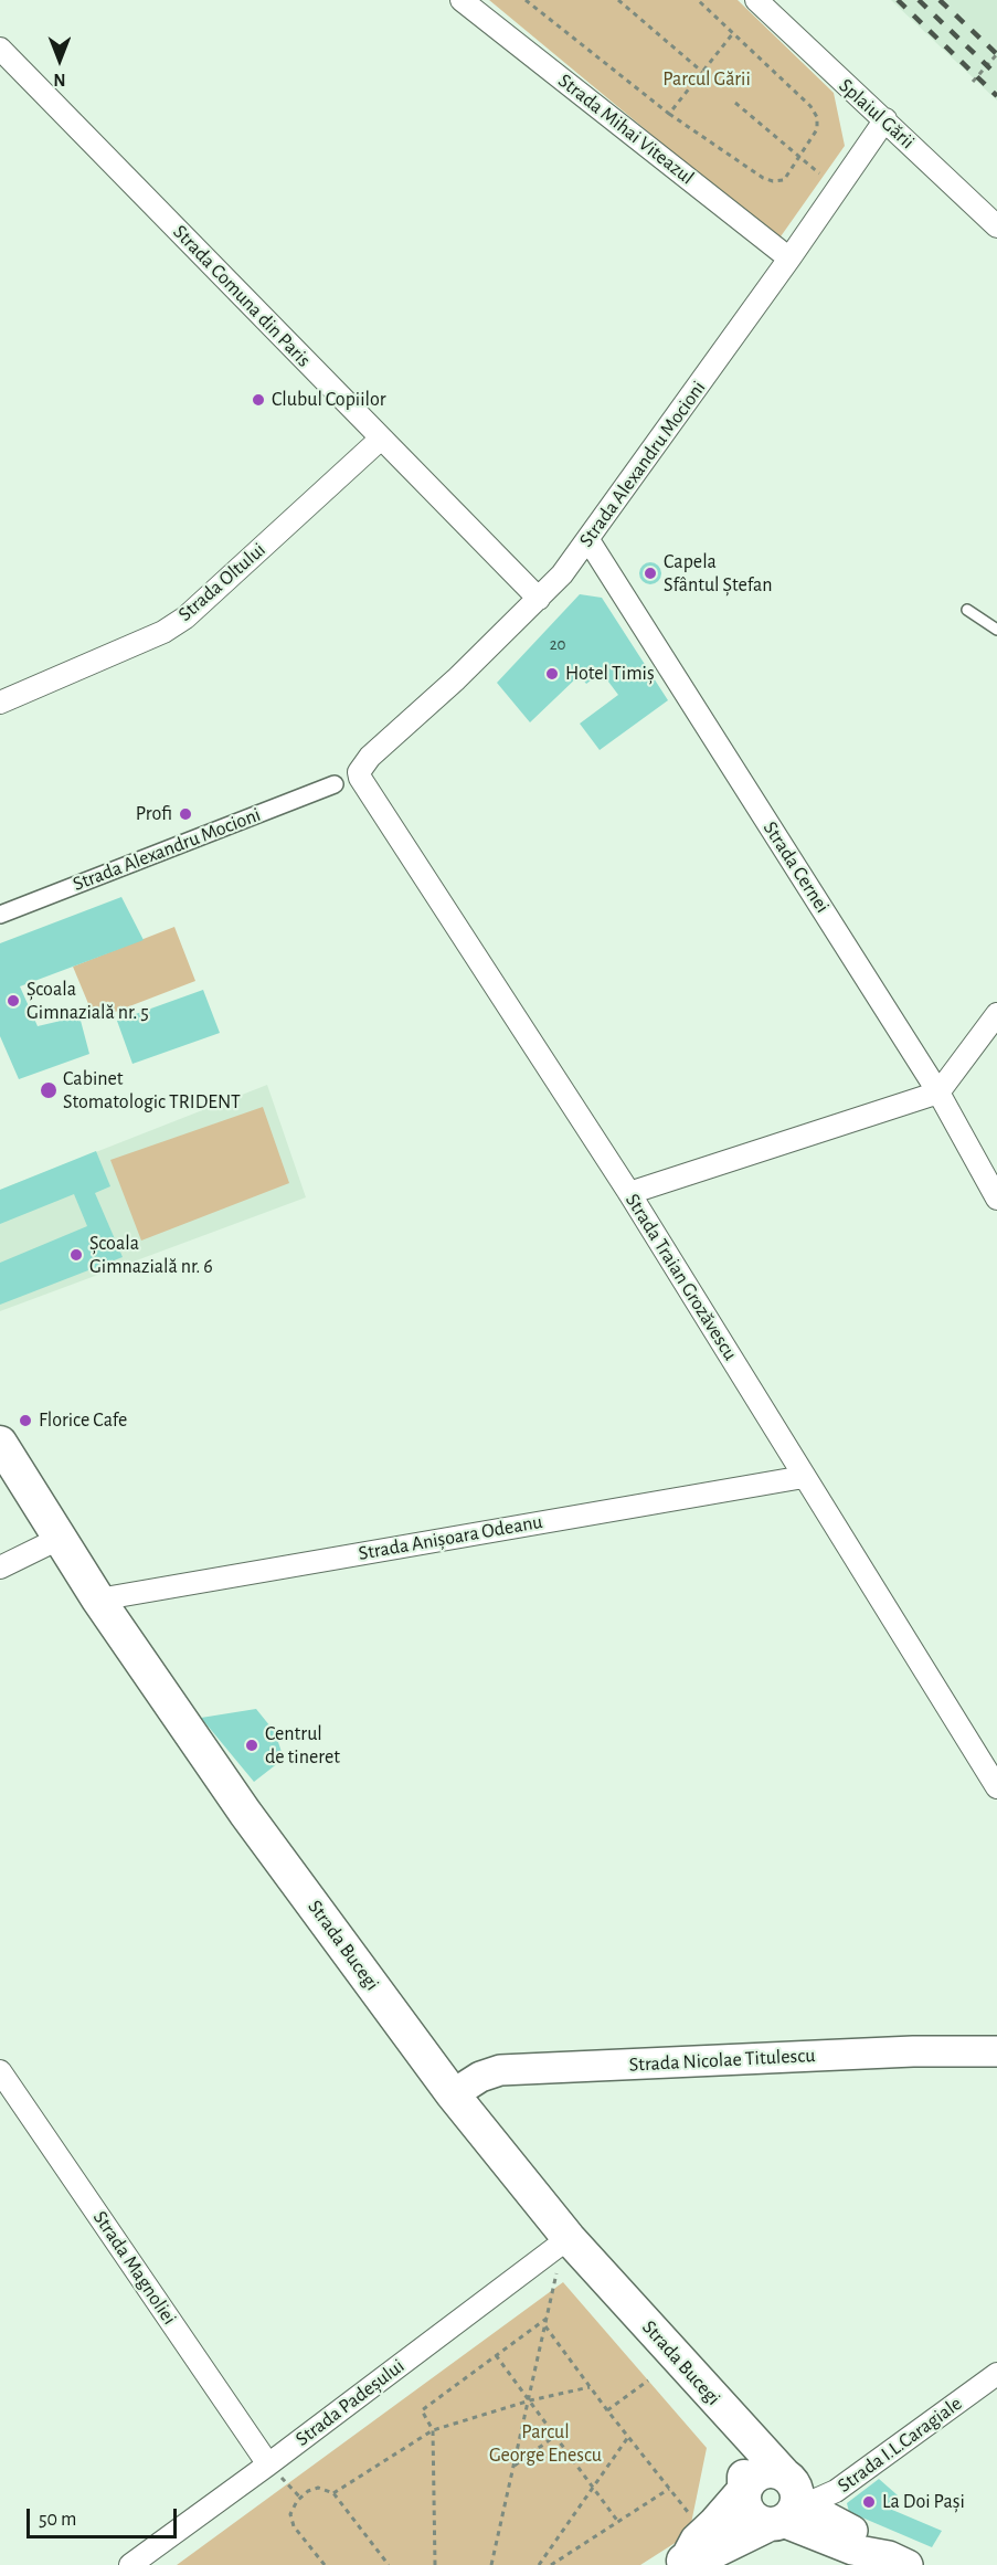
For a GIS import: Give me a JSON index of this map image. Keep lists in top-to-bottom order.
{
  "streets": {
    "main road": ["Strada Bucegi", "Strada Nicolae Titulescu"],
    "street": [
      "Splaiul Gării",
      "Strada Mihai Viteazul",
      "Strada Comuna din Paris",
      "Strada Alexandru Mocioni",
      "Strada Oltului",
      "Strada Cernei",
      "Strada Traian Grozăvescu",
      "Strada Anișoara Odeanu",
      "Strada Magnoliei",
      "Strada Padeșului",
      "Strada I.L.Caragiale"
    ]
  },
  "crossings": [
    ["Splaiul Gării", "Strada Alexandru Mocioni"],
    ["Strada Mihai Viteazul", "Strada Alexandru Mocioni"],
    ["Strada Comuna din Paris", "Strada Alexandru Mocioni"],
    ["Strada Comuna din Paris", "Strada Oltului"],
    ["Strada Alexandru Mocioni", "Strada Cernei"],
    ["Strada Alexandru Mocioni", "Strada Traian Grozăvescu"],
    ["Strada Traian Grozăvescu", "Strada Anișoara Odeanu"],
    ["Strada Anișoara Odeanu", "Strada Bucegi"],
    ["Strada Bucegi", "Strada Nicolae Titulescu"],
    ["Strada Bucegi", "Strada Padeșului"],
    ["Strada Bucegi", "Strada I.L.Caragiale"],
    ["Strada Magnoliei", "Strada Padeșului"]
  ],
  "parks": ["Parcul Gării", "Parcul George Enescu"],
  "places": [
    "Clubul Copiilor",
    "Capela Sfântul Ștefan",
    "Hotel Timiș",
    "Profi",
    "Școala Gimnazială nr. 5",
    "Cabinet Stomatologic TRIDENT",
    "Școala Gimnazială nr. 6",
    "Florice Cafe",
    "Centrul de tineret",
    "La Doi Pași"
  ],
  "house_numbers": ["20"],
  "scale_bar": "50 m",
  "north": "bottom"
}
